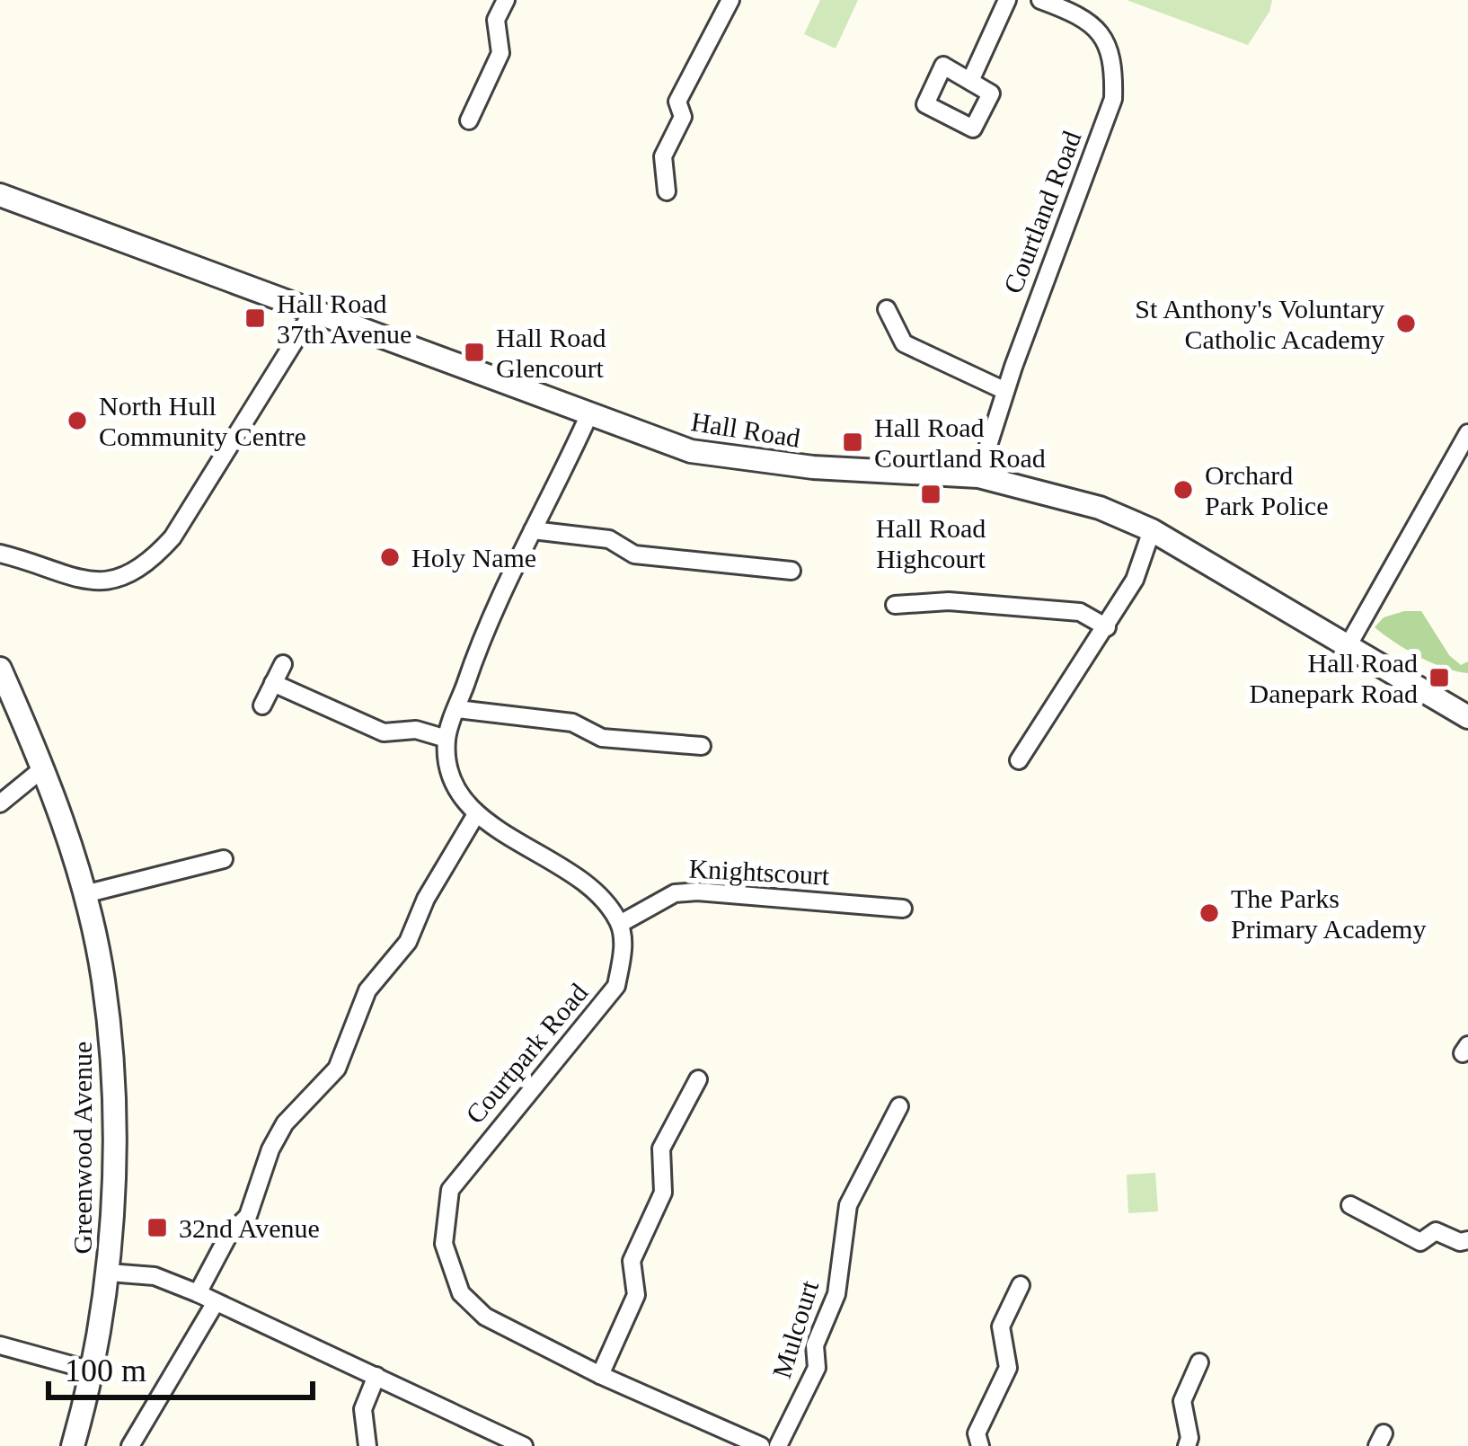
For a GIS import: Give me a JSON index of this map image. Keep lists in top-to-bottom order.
{
  "streets": {
    "street": [
      "Courtland Road",
      "Hall Road",
      "Knightscourt",
      "Courtpark Road",
      "Greenwood Avenue",
      "Mulcourt"
    ]
  },
  "crossings": [
    ["Courtland Road", "Hall Road"],
    ["Knightscourt", "Courtpark Road"]
  ],
  "places": {
    "transit": [
      "Hall Road 37th Avenue",
      "Hall Road Glencourt",
      "Hall Road Courtland Road",
      "Hall Road Highcourt",
      "Hall Road Danepark Road",
      "32nd Avenue"
    ],
    "other": [
      "St Anthony's Voluntary Catholic Academy",
      "North Hull Community Centre",
      "Orchard Park Police",
      "Holy Name",
      "The Parks Primary Academy"
    ]
  },
  "scale_bar": "100 m"
}
